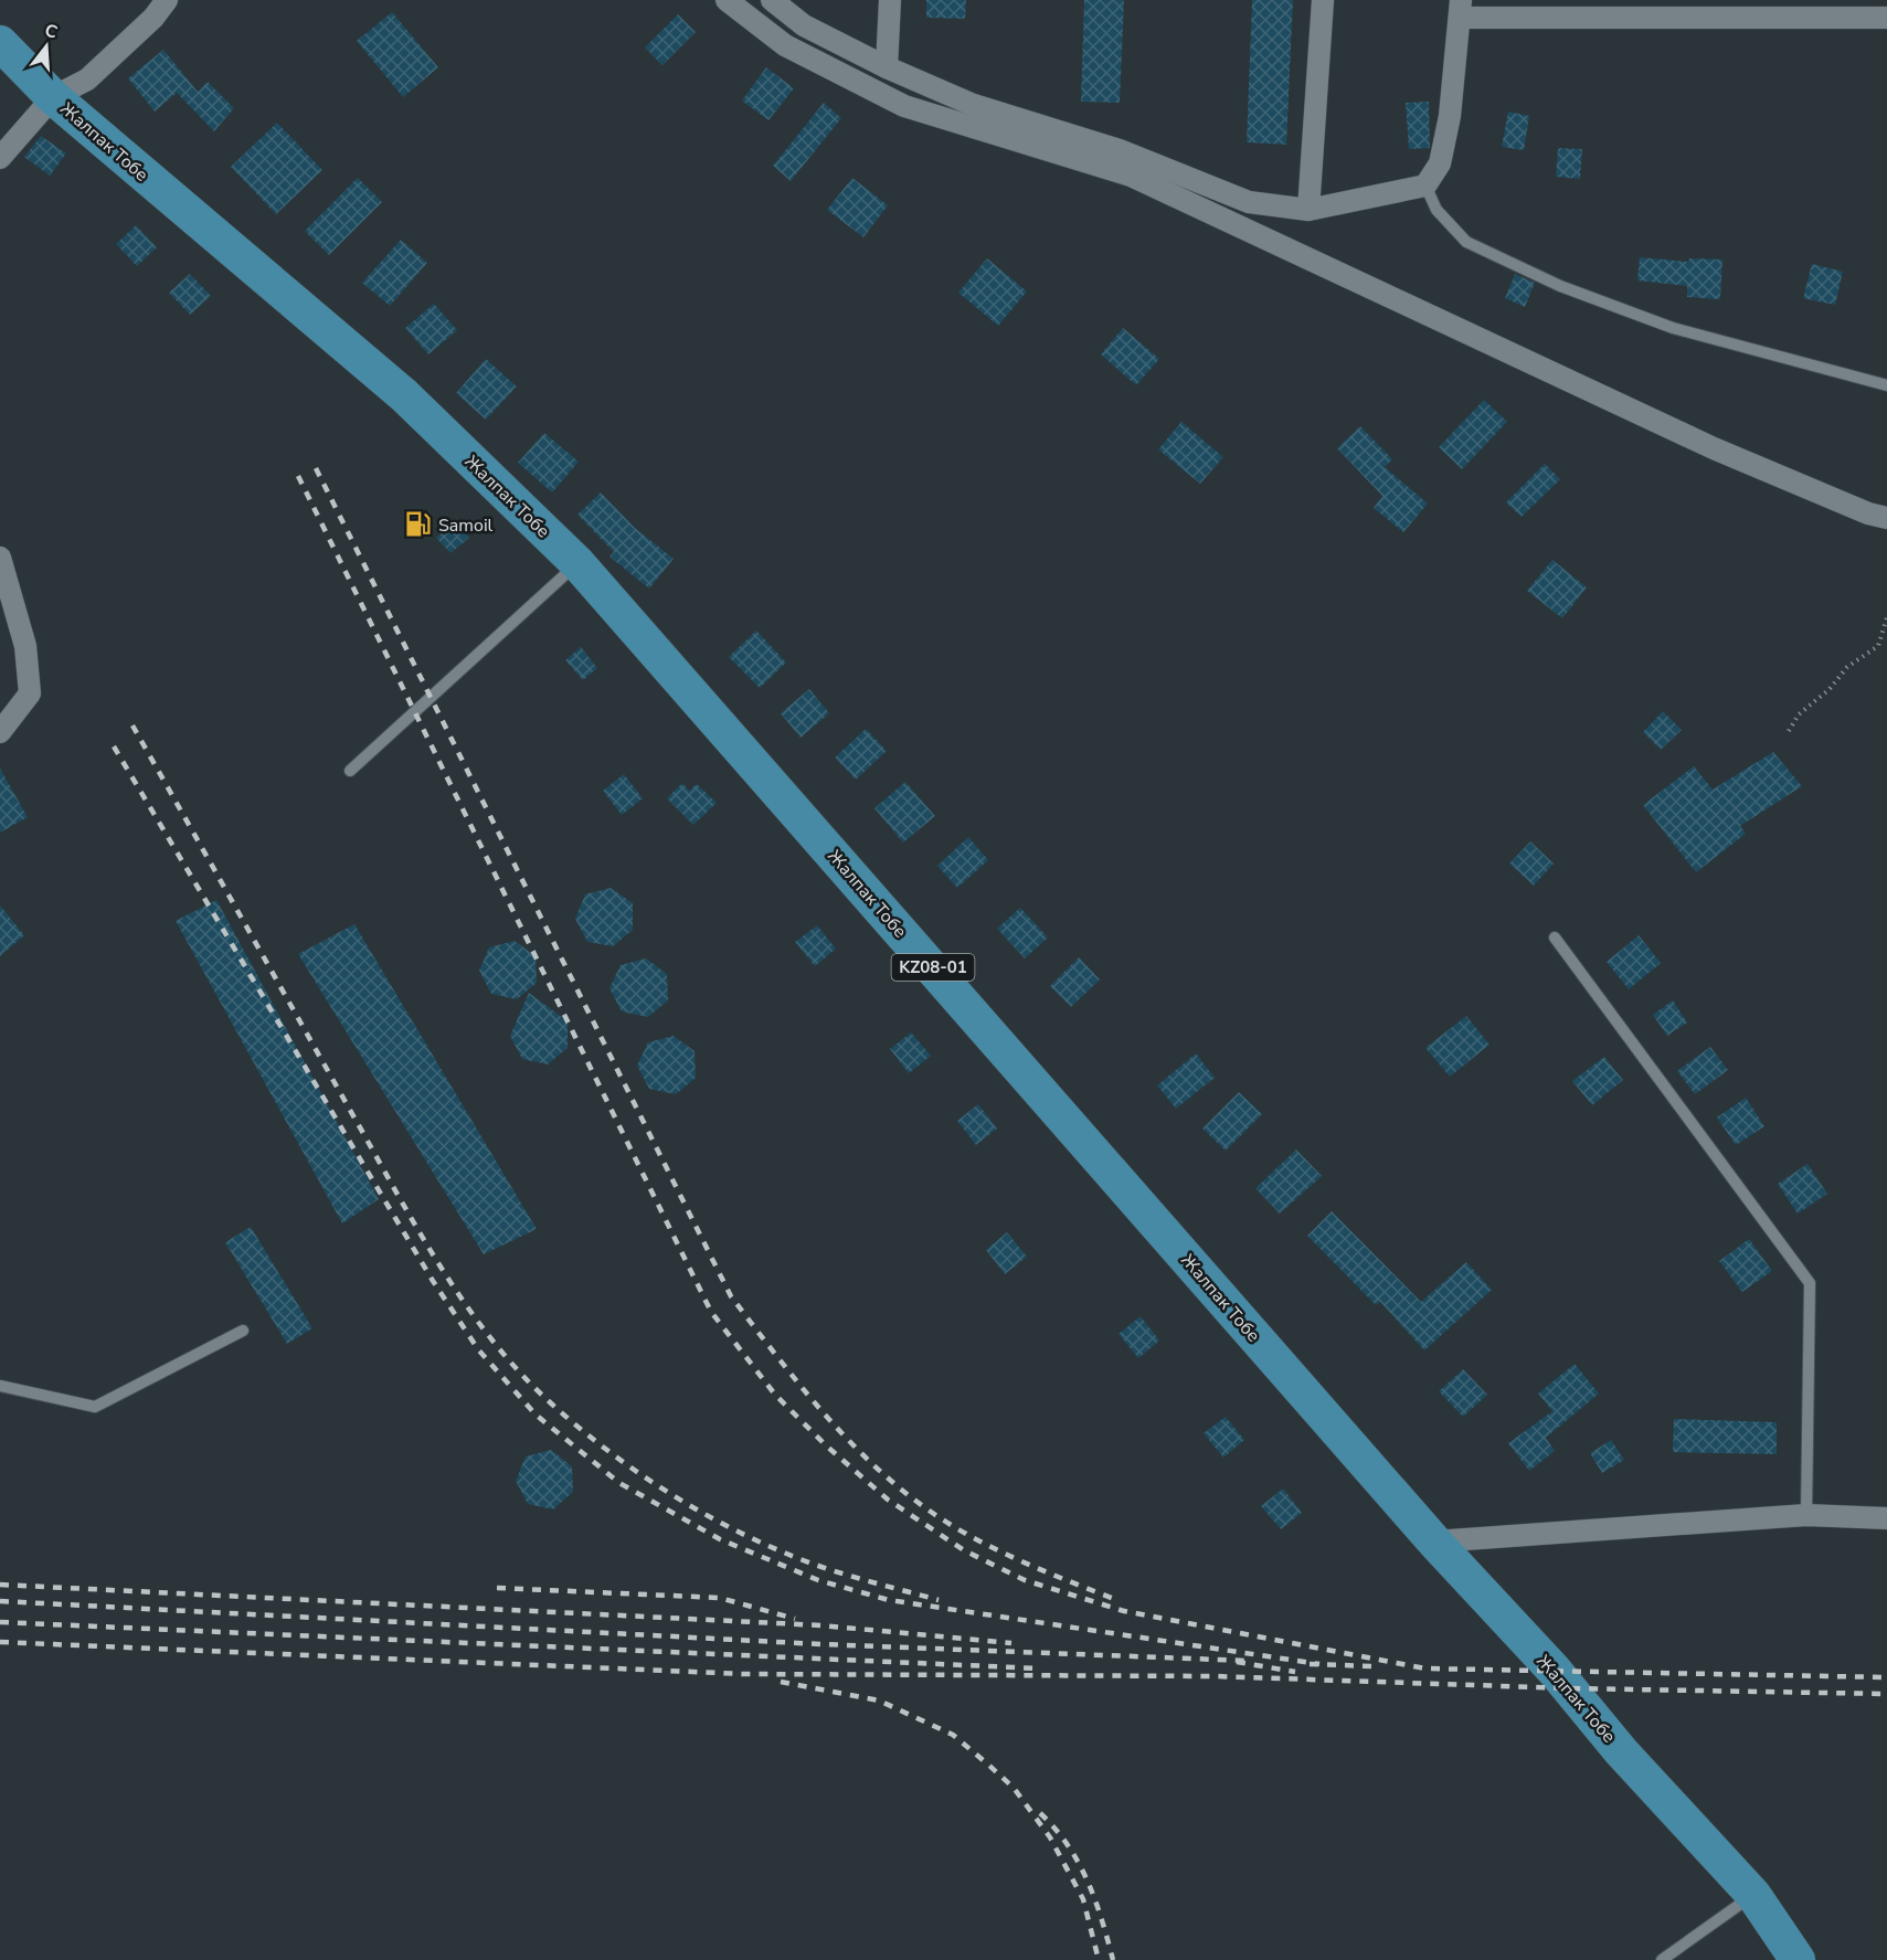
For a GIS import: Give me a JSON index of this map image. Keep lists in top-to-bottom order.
{
  "streets": {
    "main road": ["Жалпак Тобе", "KZ08-01"]
  },
  "places": {
    "fuel station": ["Samoil"]
  },
  "north": "top"
}
